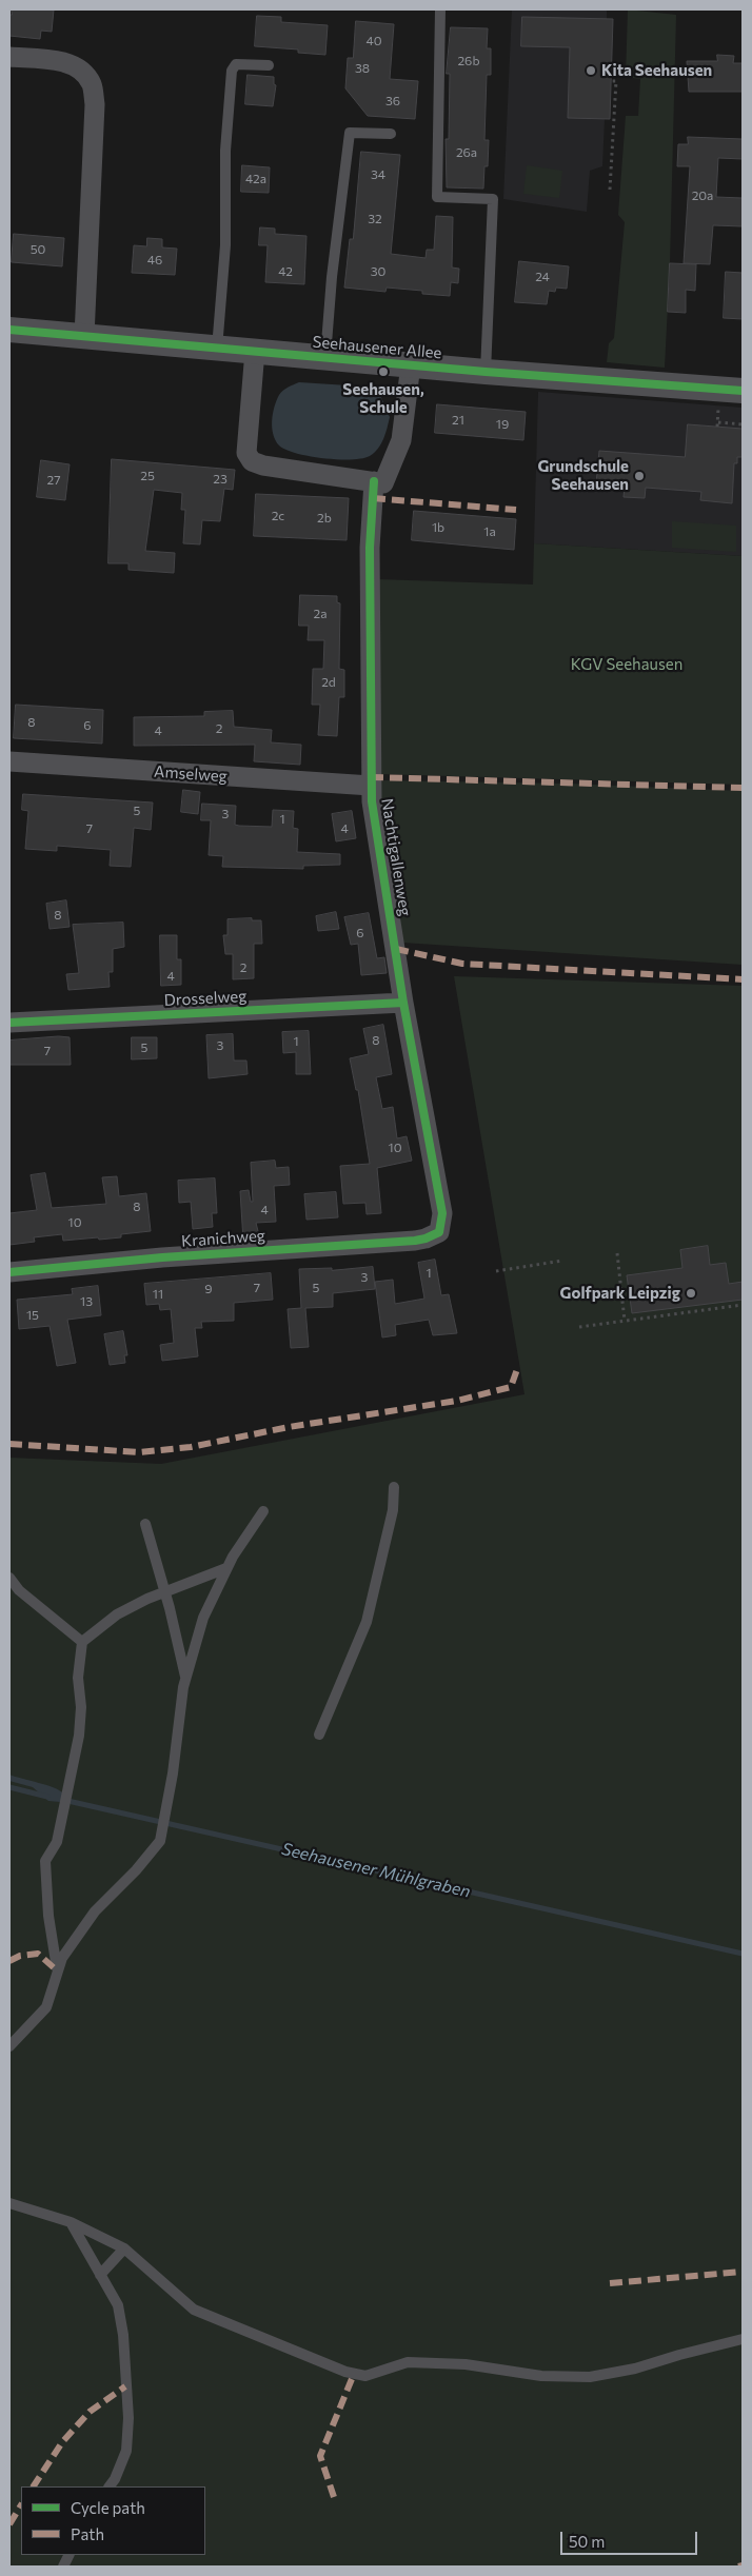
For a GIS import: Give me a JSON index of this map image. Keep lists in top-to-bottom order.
{
  "streets": {
    "street": [
      "Seehausener Allee",
      "Amselweg",
      "Nachtigallenweg",
      "Drosselweg",
      "Kranichweg"
    ]
  },
  "crossings": [
    ["Amselweg", "Nachtigallenweg"],
    ["Nachtigallenweg", "Drosselweg"],
    ["Nachtigallenweg", "Kranichweg"]
  ],
  "water": ["Seehausener Mühlgraben"],
  "parks": ["KGV Seehausen"],
  "places": [
    "Kita Seehausen",
    "Seehausen, Schule",
    "Grundschule Seehausen",
    "Golfpark Leipzig"
  ],
  "house_numbers": [
    "40",
    "26b",
    "38",
    "36",
    "26a",
    "34",
    "42a",
    "20a",
    "32",
    "50",
    "46",
    "42",
    "30",
    "24",
    "21",
    "19",
    "25",
    "23",
    "27",
    "2c",
    "2b",
    "1b",
    "1a",
    "2a",
    "2d",
    "8",
    "6",
    "2",
    "4",
    "5",
    "3",
    "1",
    "7",
    "4",
    "8",
    "6",
    "2",
    "4",
    "8",
    "1",
    "3",
    "5",
    "7",
    "10",
    "8",
    "4",
    "10",
    "1",
    "3",
    "7",
    "5",
    "9",
    "11",
    "13",
    "15"
  ],
  "legend": ["Cycle path", "Path"],
  "scale_bar": "50 m"
}
